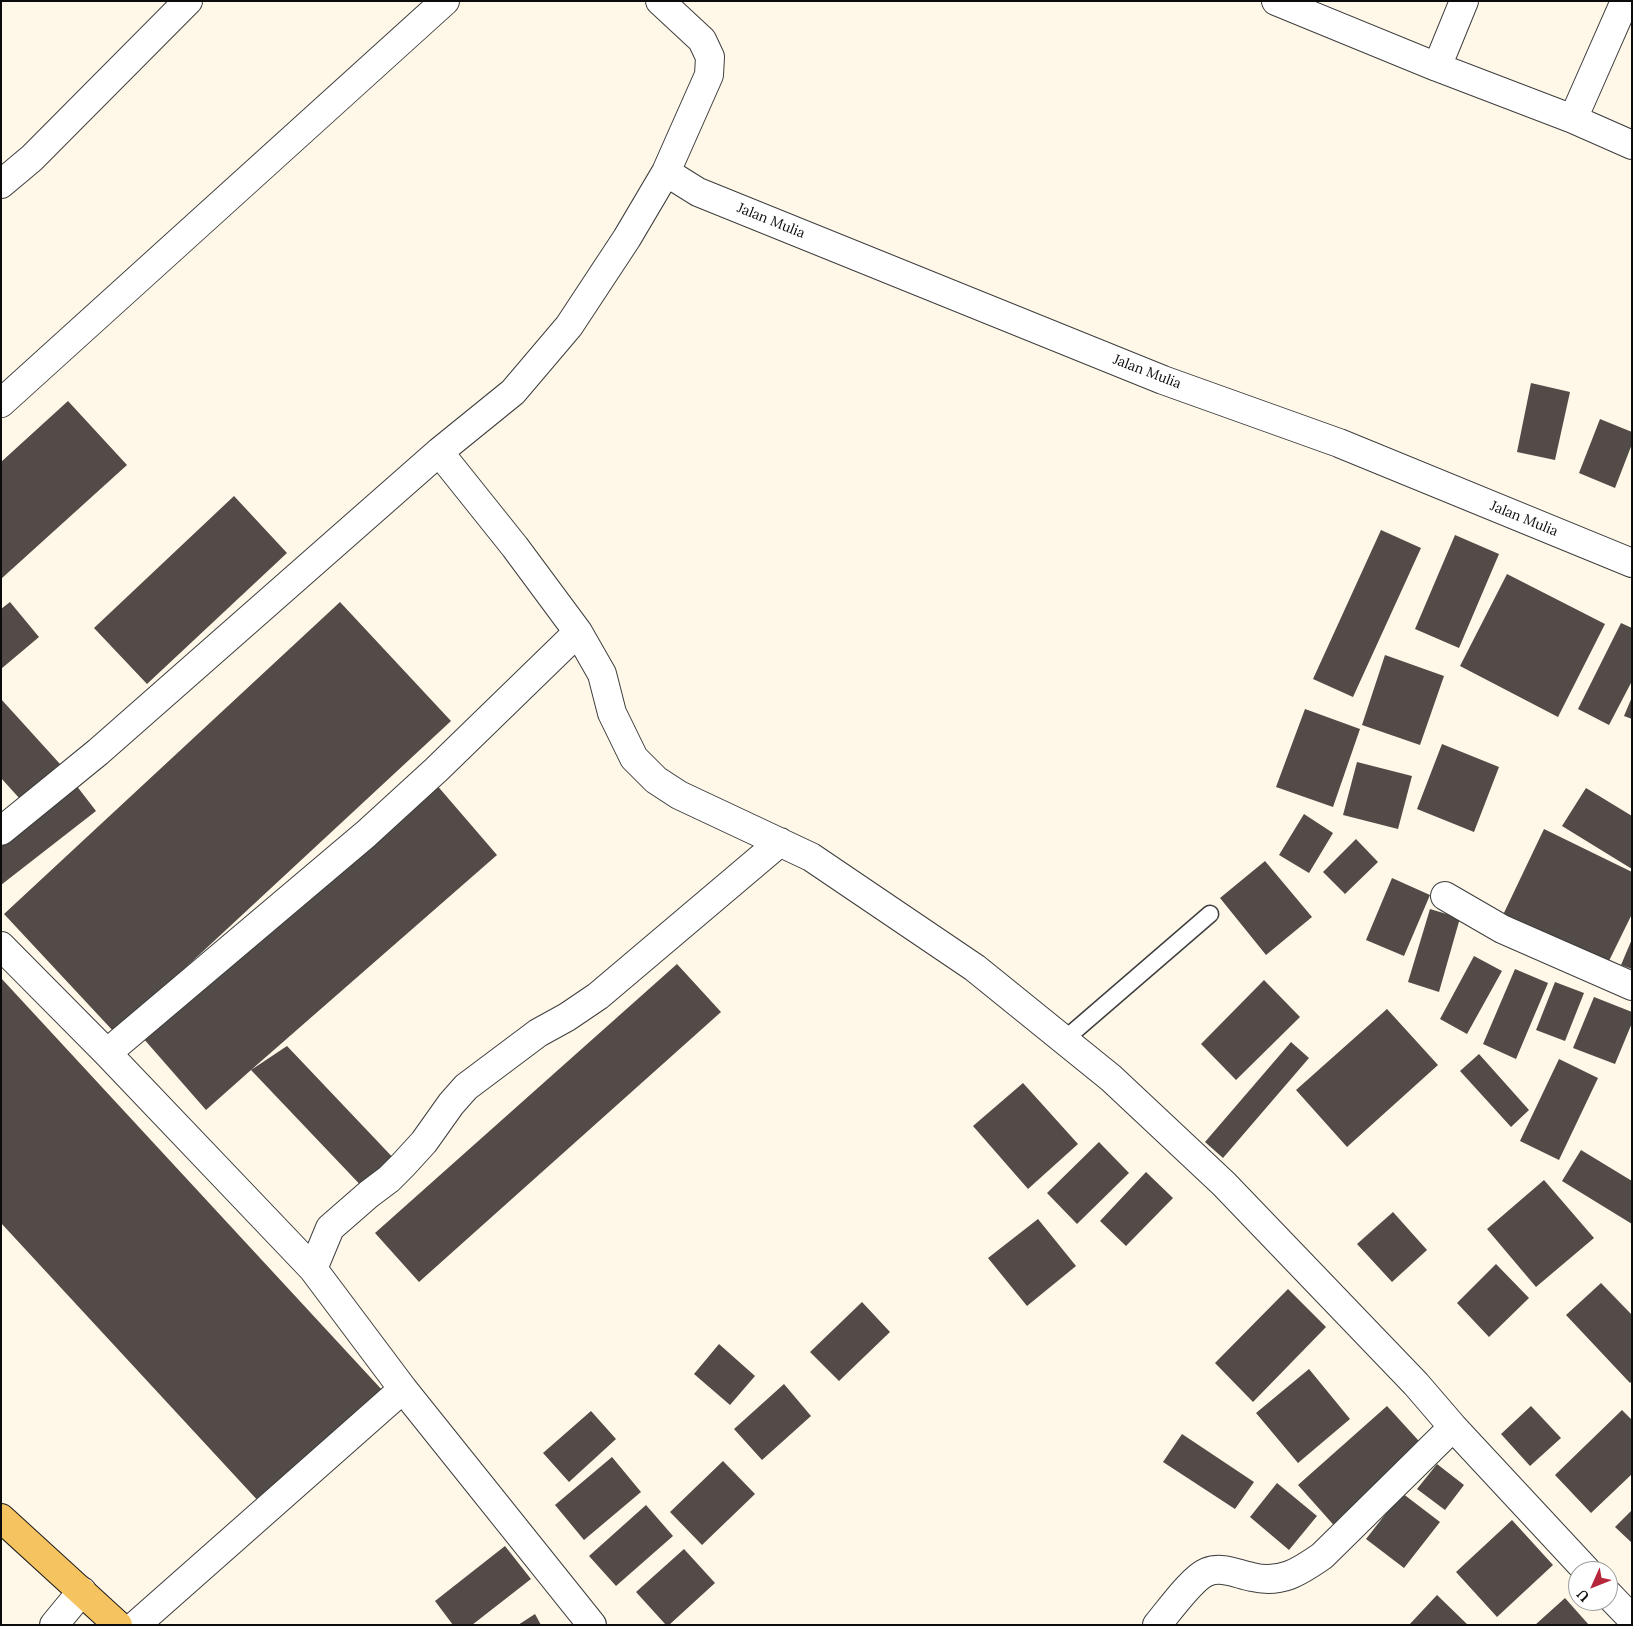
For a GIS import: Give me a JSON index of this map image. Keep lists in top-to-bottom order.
{
  "streets": {
    "street": ["Jalan Mulia"]
  },
  "north": "bottom left"
}
